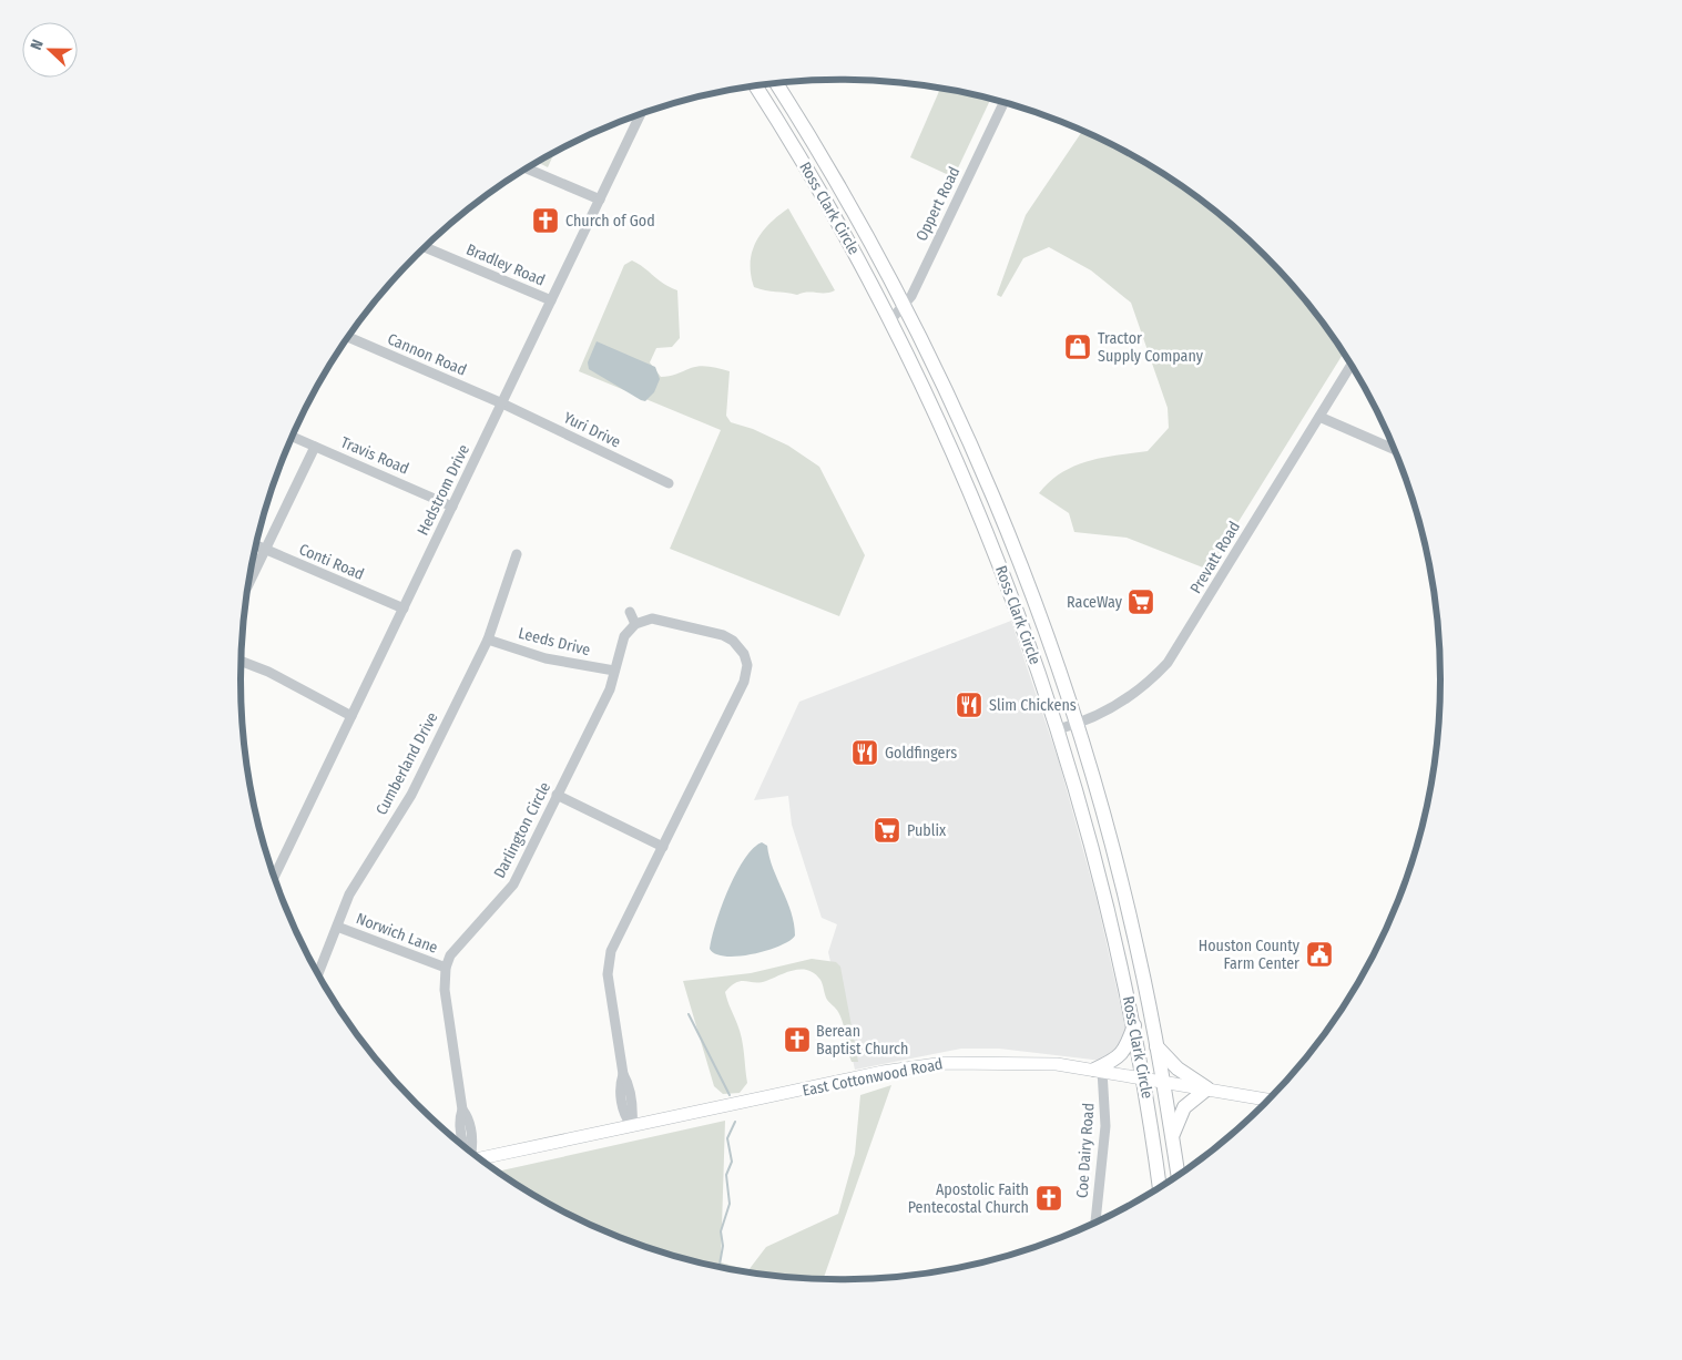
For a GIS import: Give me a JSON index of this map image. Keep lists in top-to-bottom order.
{
  "streets": {
    "highway": ["Ross Clark Circle"],
    "main road": ["East Cottonwood Road"],
    "street": [
      "Oppert Road",
      "Bradley Road",
      "Cannon Road",
      "Yuri Drive",
      "Travis Road",
      "Hedstrom Drive",
      "Prevatt Road",
      "Conti Road",
      "Leeds Drive",
      "Cumberland Drive",
      "Darlington Circle",
      "Norwich Lane",
      "Coe Dairy Road"
    ]
  },
  "crossings": [
    ["Oppert Road", "Ross Clark Circle"],
    ["Ross Clark Circle", "Prevatt Road"],
    ["Ross Clark Circle", "East Cottonwood Road"],
    ["Bradley Road", "Hedstrom Drive"],
    ["Cannon Road", "Yuri Drive"],
    ["Cannon Road", "Hedstrom Drive"],
    ["Yuri Drive", "Hedstrom Drive"],
    ["Travis Road", "Hedstrom Drive"],
    ["Hedstrom Drive", "Conti Road"],
    ["Leeds Drive", "Cumberland Drive"],
    ["Leeds Drive", "Darlington Circle"],
    ["Cumberland Drive", "Norwich Lane"],
    ["Darlington Circle", "Norwich Lane"],
    ["East Cottonwood Road", "Coe Dairy Road"]
  ],
  "places": {
    "church": ["Church of God", "Berean Baptist Church", "Apostolic Faith Pentecostal Church"],
    "shop": ["Tractor Supply Company"],
    "supermarket": ["RaceWay", "Publix"],
    "restaurant": ["Slim Chickens", "Goldfingers"],
    "public building": ["Houston County Farm Center"]
  },
  "north": "left"
}
